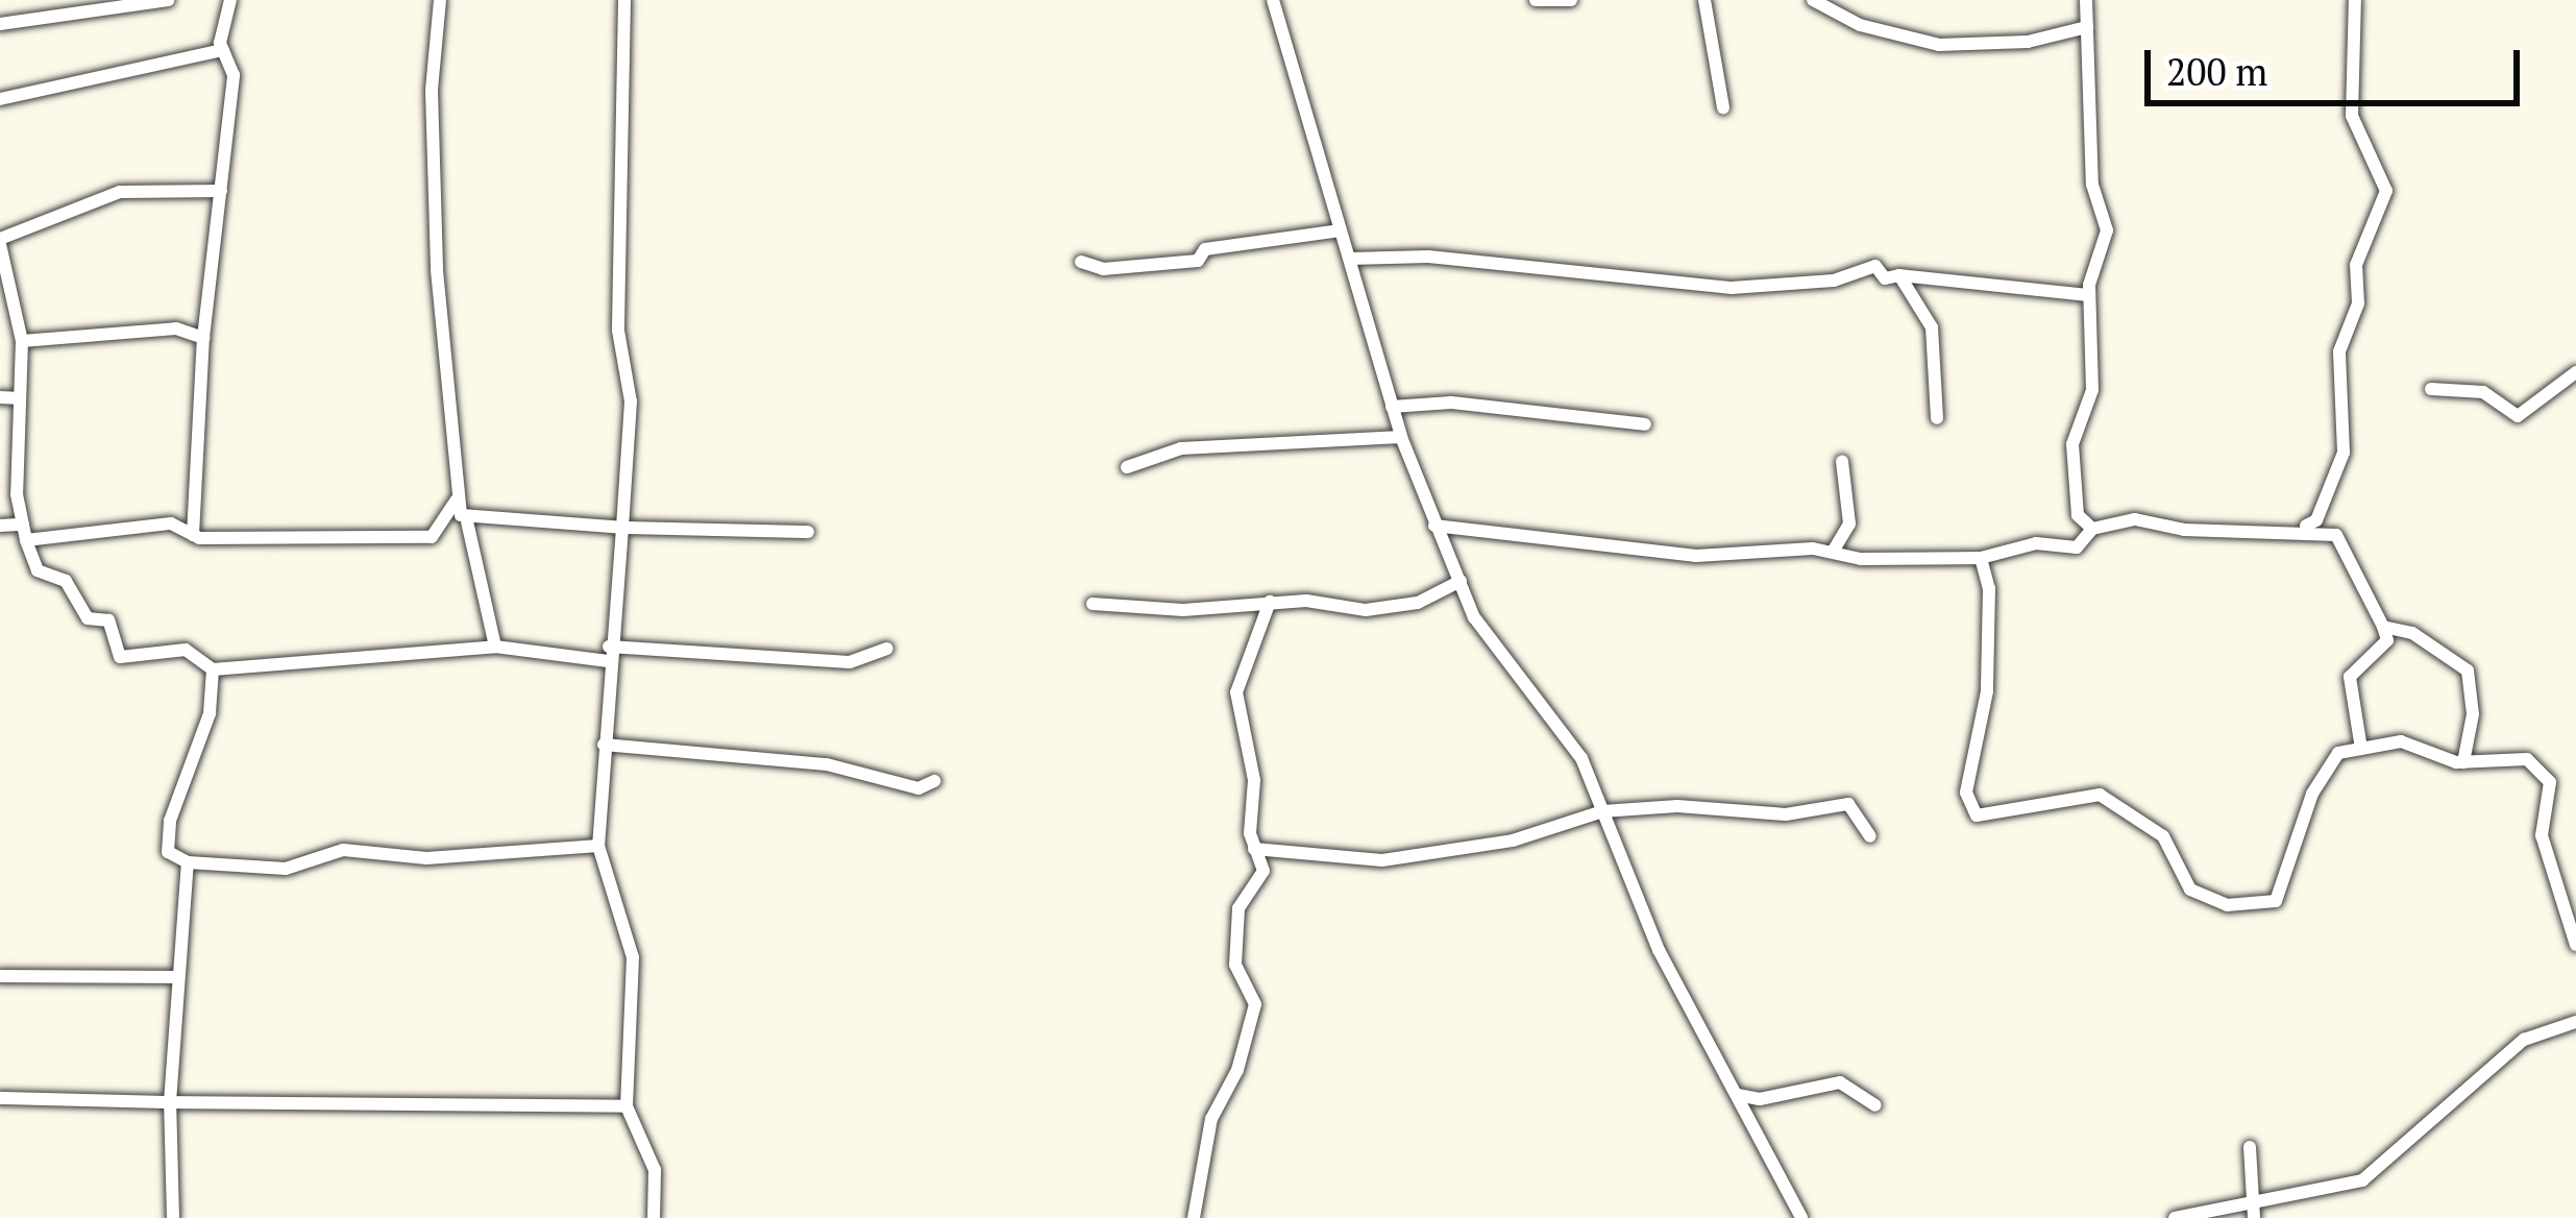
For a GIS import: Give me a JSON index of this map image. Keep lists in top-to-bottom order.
{
  "scale_bar": "200 m"
}
